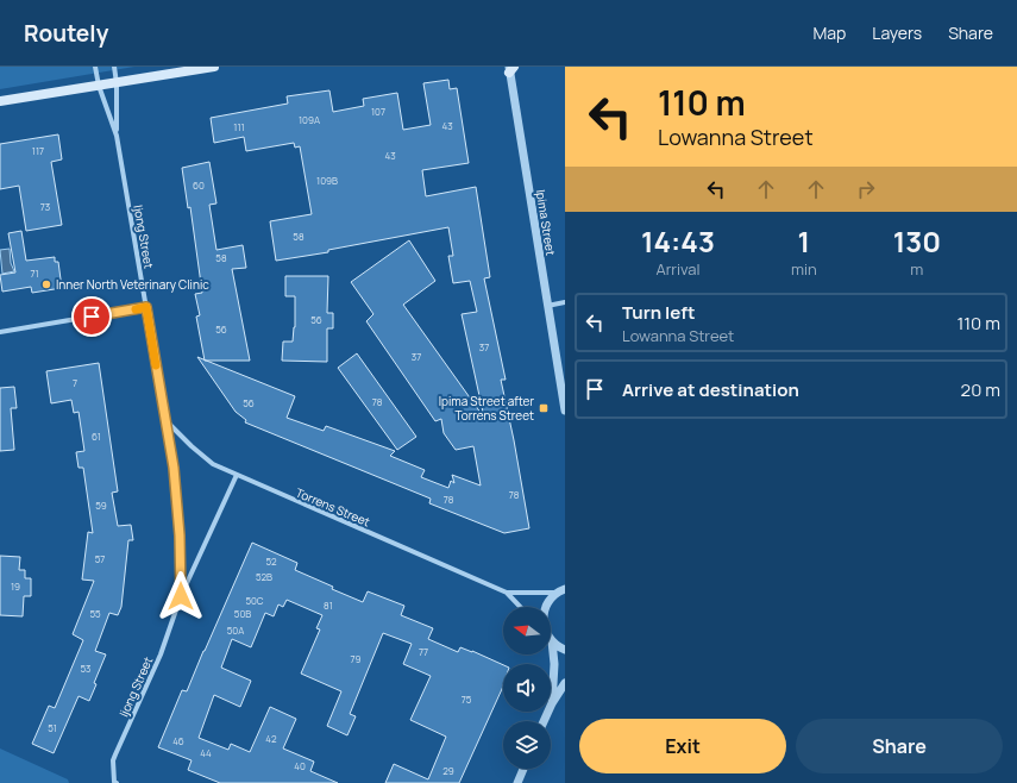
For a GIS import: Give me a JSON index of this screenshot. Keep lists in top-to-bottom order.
{
  "streets": {
    "street": ["Ipima Street", "Ijong Street", "Torrens Street"]
  },
  "crossings": [
    ["Ijong Street", "Torrens Street"]
  ],
  "places": {
    "other": ["Inner North Veterinary Clinic"],
    "transit": ["Ipima Street after Torrens Street"]
  },
  "house_numbers": [
    "107",
    "109A",
    "43",
    "111",
    "117",
    "43",
    "109B",
    "60",
    "73",
    "58",
    "58",
    "71",
    "56",
    "56",
    "37",
    "37",
    "7",
    "78",
    "56",
    "61",
    "78",
    "78",
    "59",
    "57",
    "52",
    "52B",
    "19",
    "50C",
    "81",
    "55",
    "50B",
    "50A",
    "77",
    "79",
    "53",
    "75",
    "51",
    "42",
    "46",
    "44",
    "40",
    "29"
  ],
  "north": "left",
  "page": {
    "header": "Routely",
    "nav": ["Map", "Layers", "Share"],
    "turn": ["110 m", "Lowanna Street"],
    "eta": [
      "14:43",
      "Arrival",
      "1",
      "min",
      "130",
      "m"
    ],
    "list": [
      {
        "name": "Turn left",
        "note": "Lowanna Street",
        "value": "110 m"
      },
      {
        "name": "Arrive at destination",
        "value": "20 m"
      }
    ],
    "buttons": ["Exit", "Share"]
  }
}
